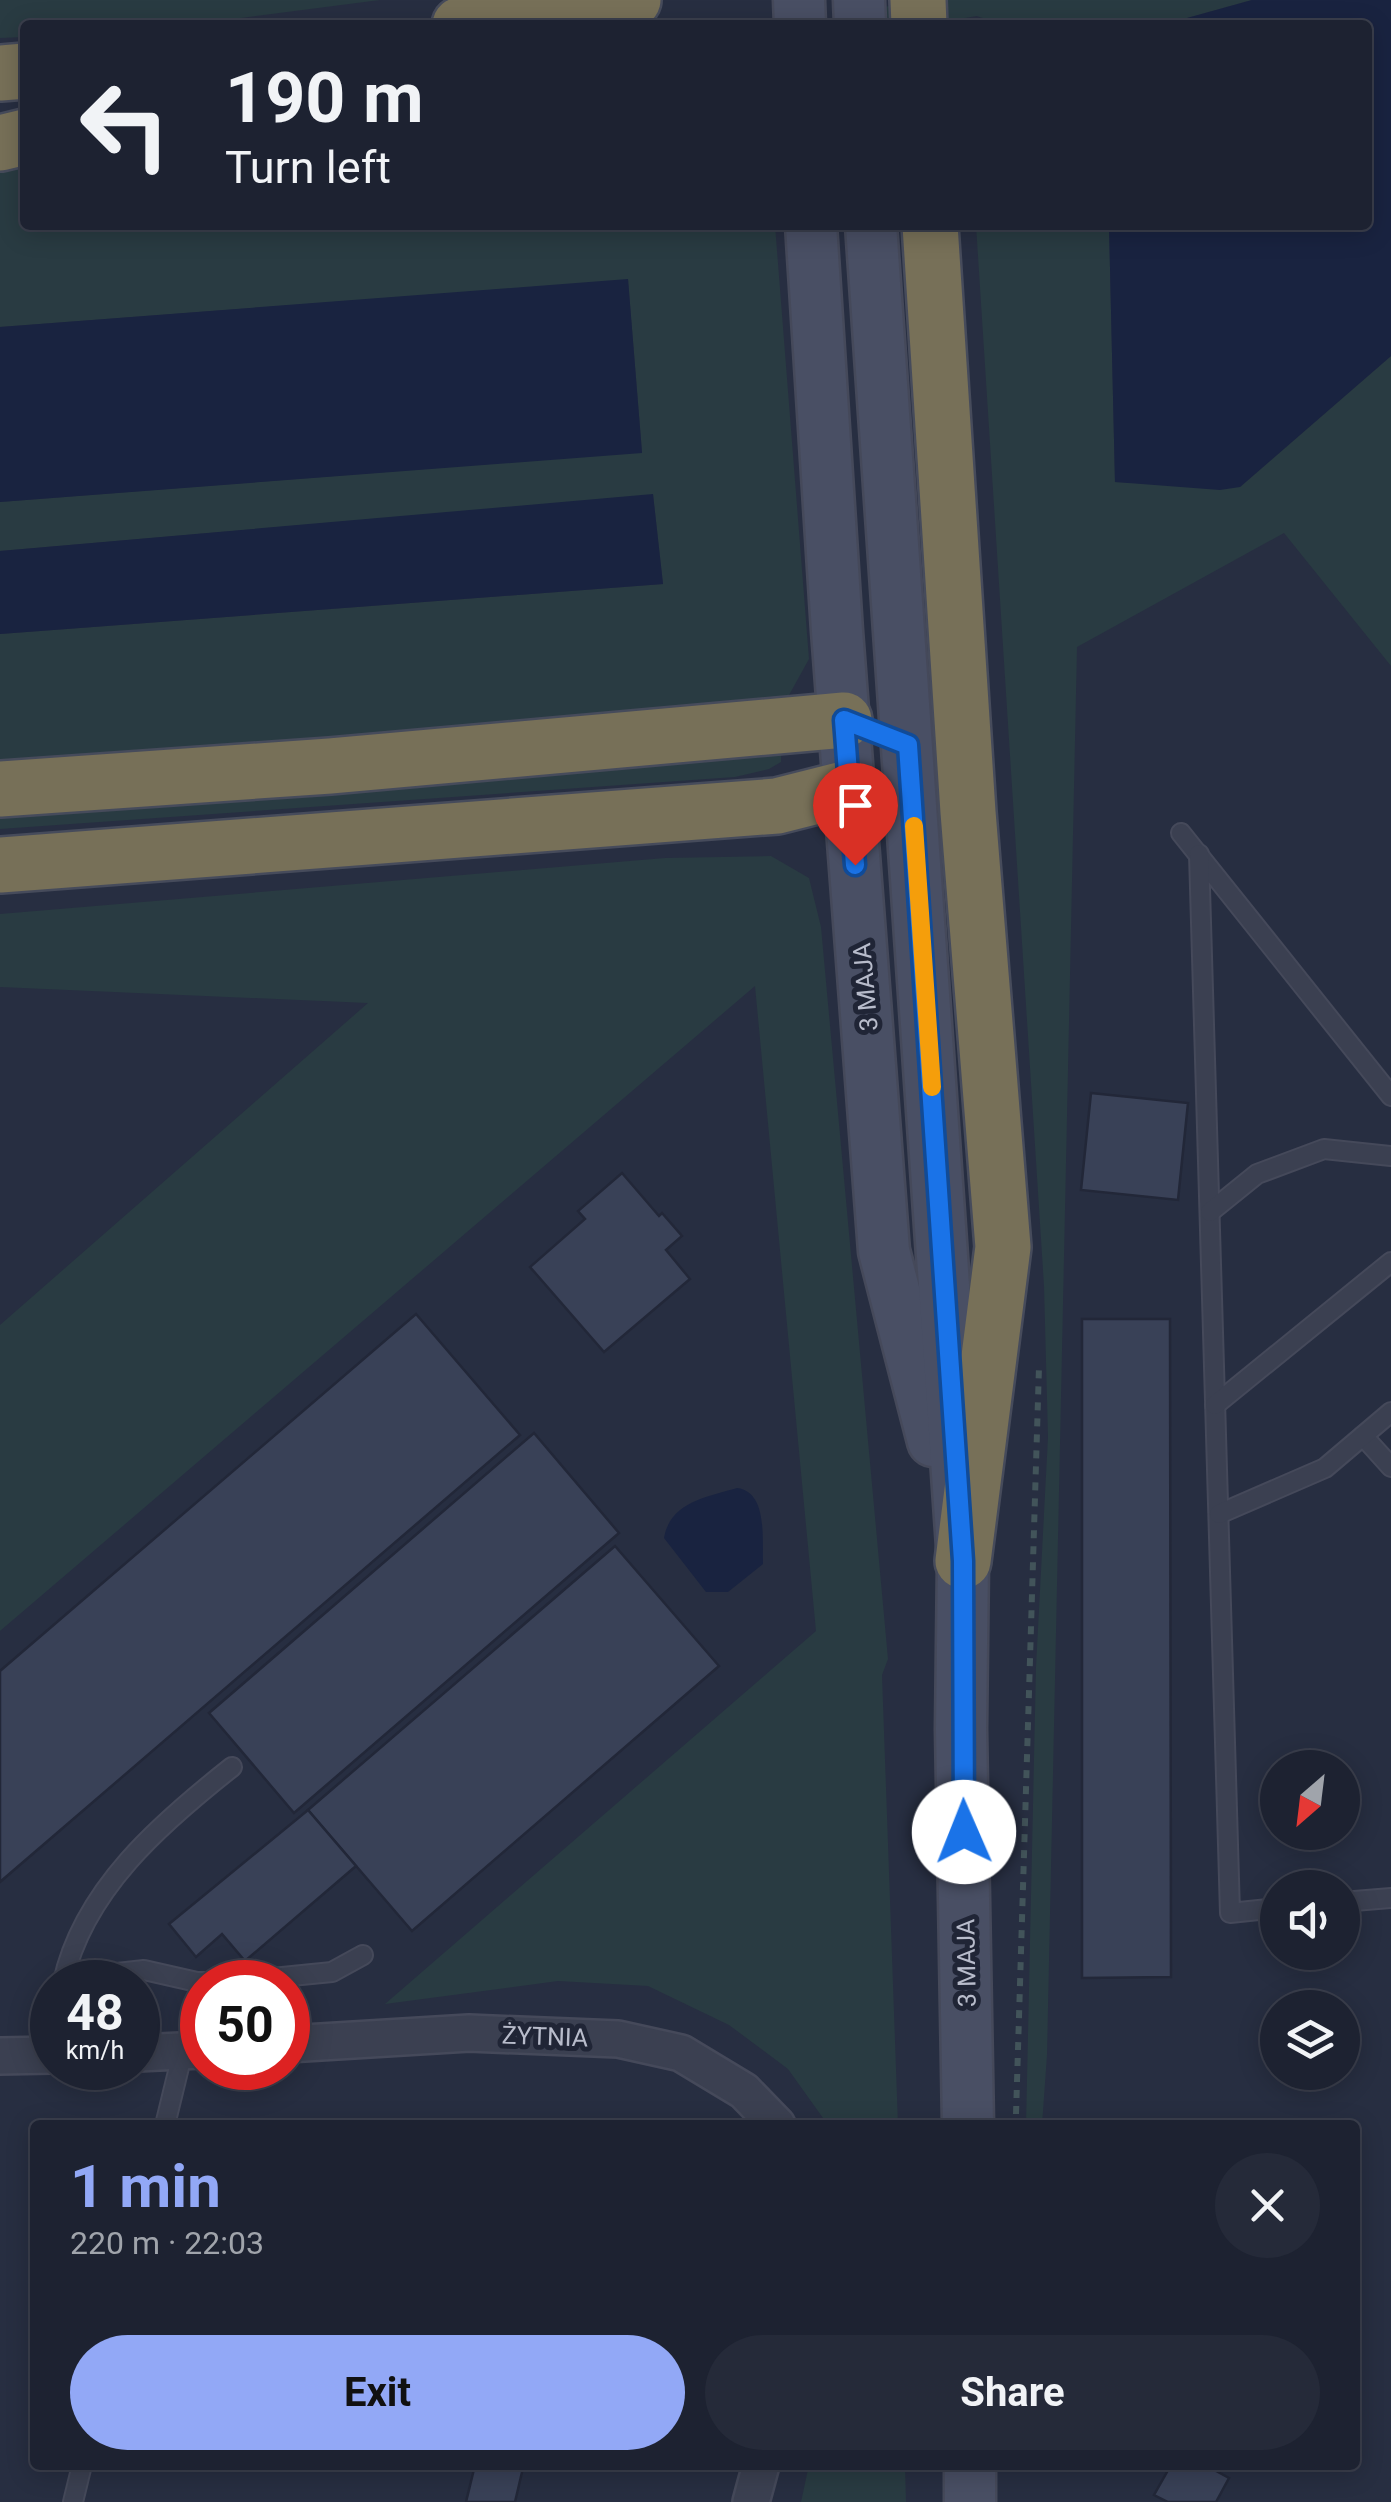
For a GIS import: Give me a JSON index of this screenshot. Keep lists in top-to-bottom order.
{
  "streets": {
    "main road": ["3 MAJA"],
    "street": ["ŻYTNIA"]
  },
  "north": "bottom left",
  "page": {
    "turn": ["190 m", "Turn left"],
    "speed": "48 km/h",
    "limit": "50",
    "heading": ["1 min", "220 m · 22:03"],
    "buttons": ["Exit", "Share"]
  }
}
